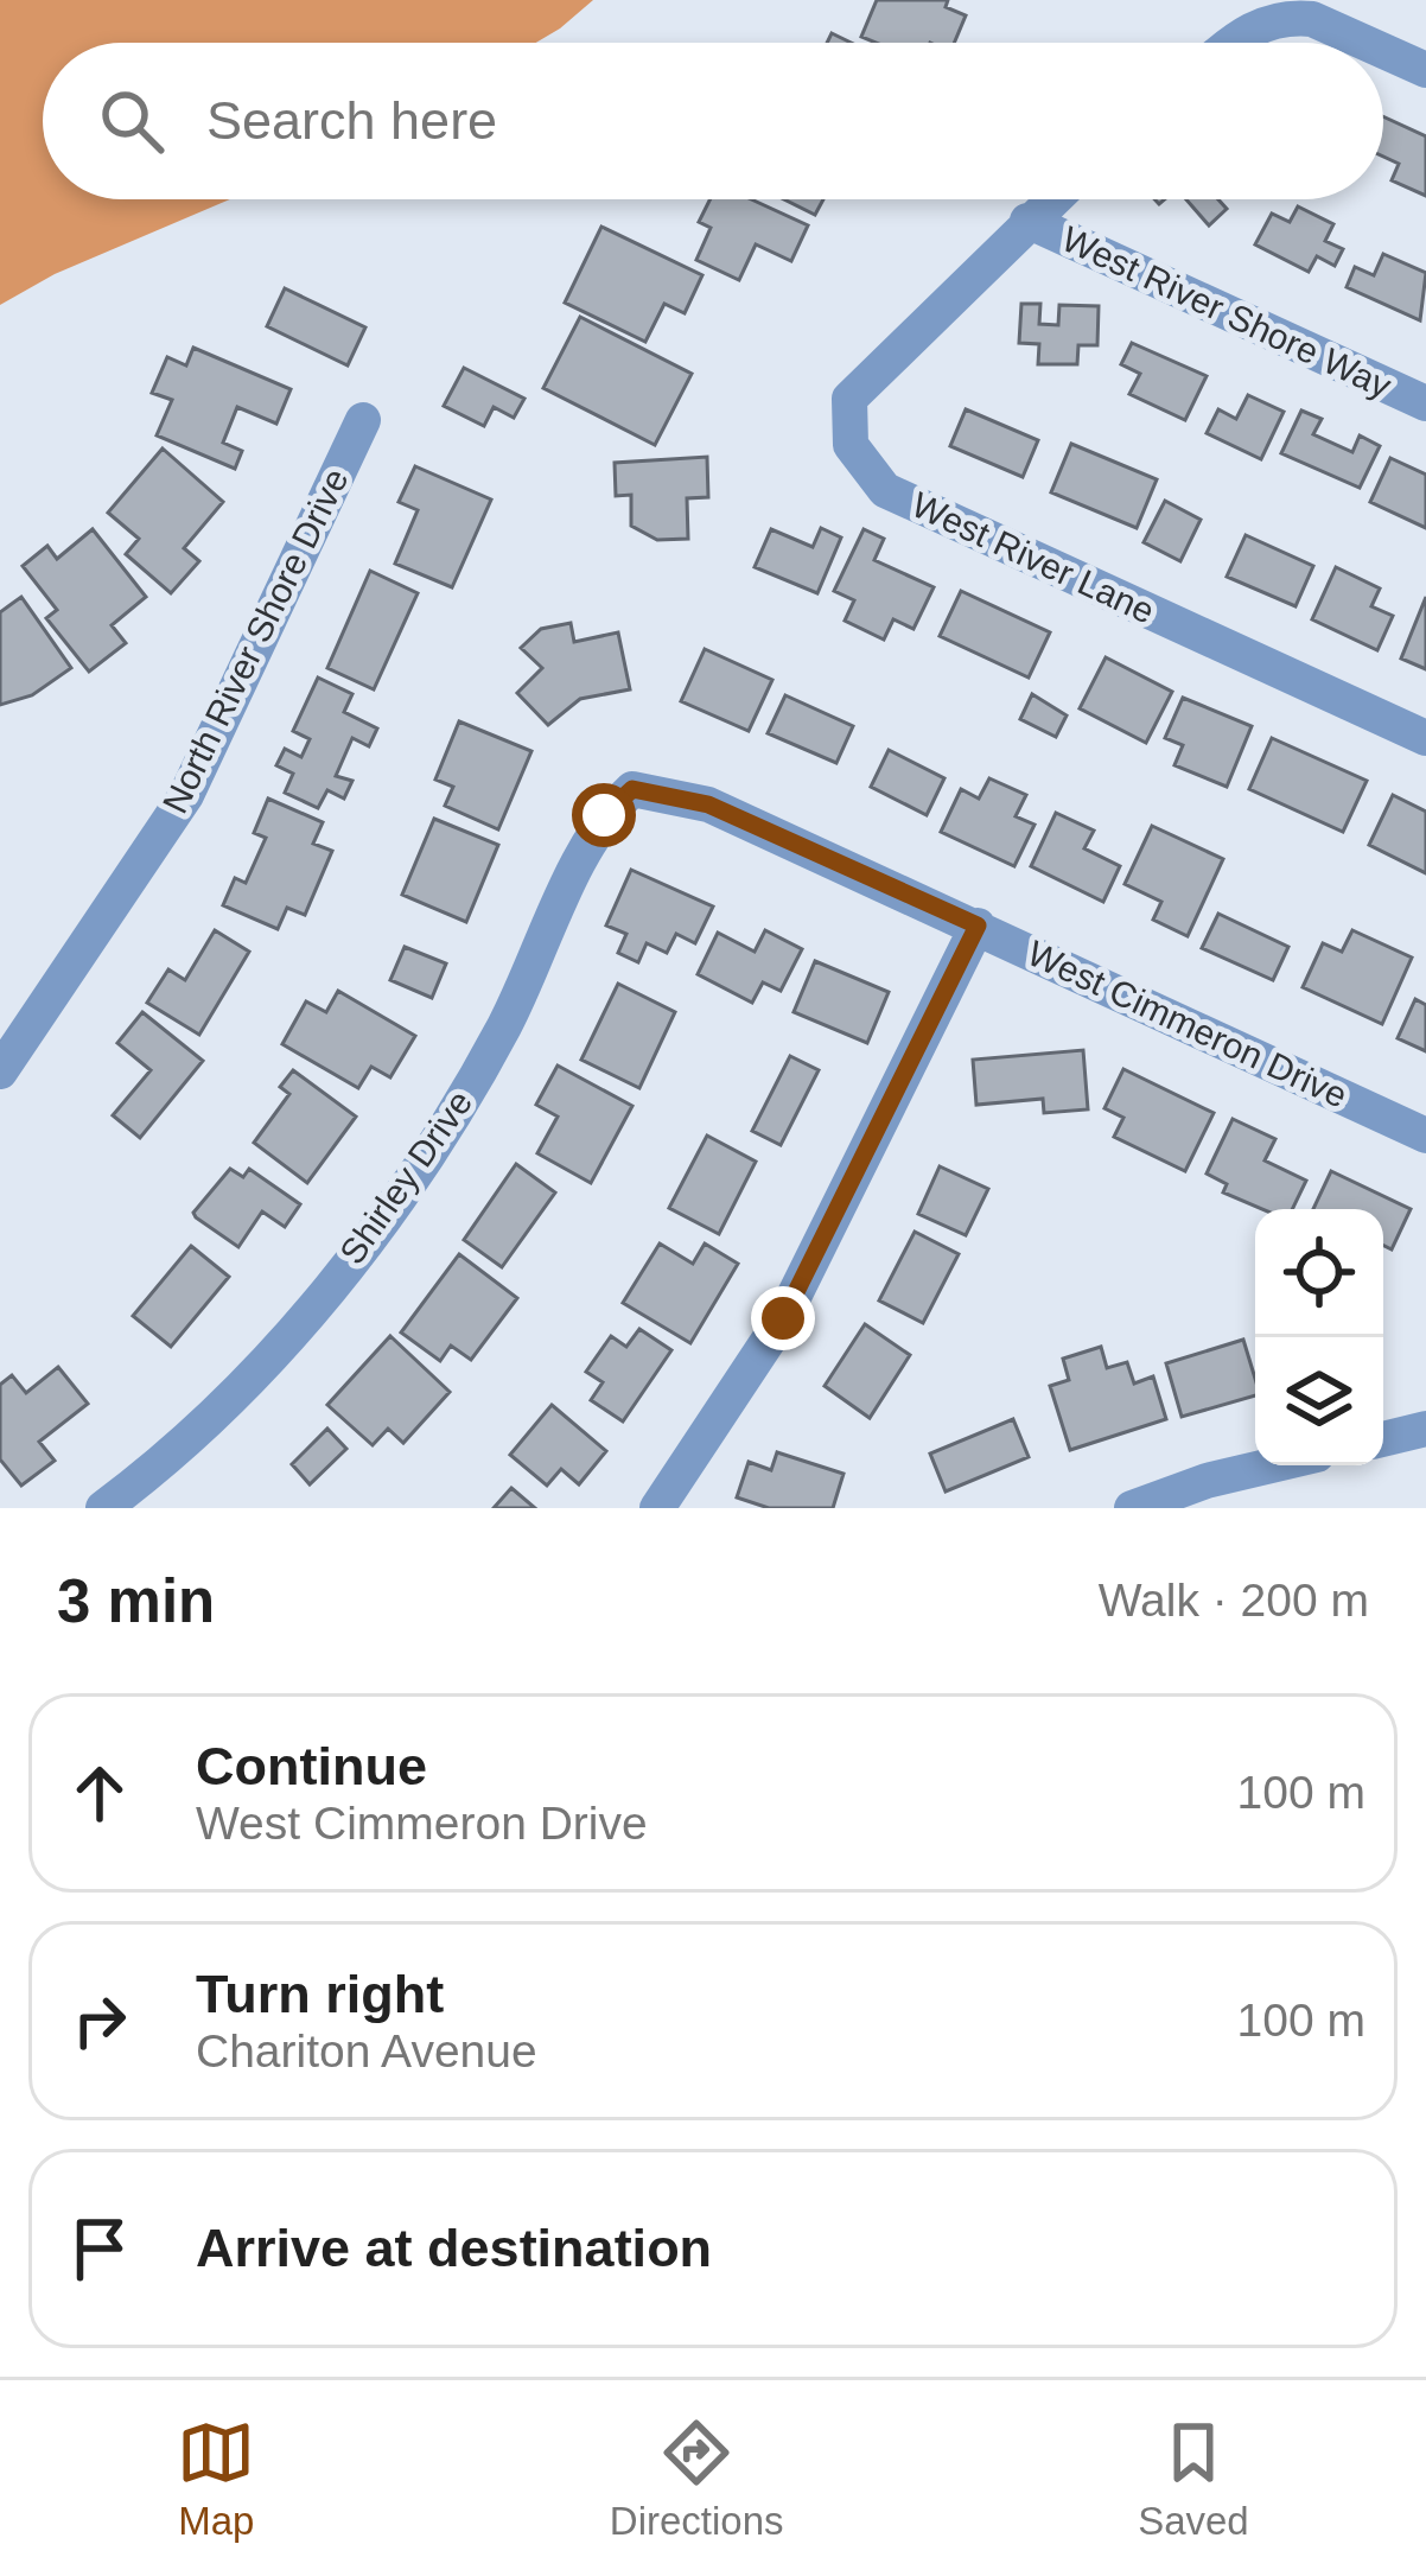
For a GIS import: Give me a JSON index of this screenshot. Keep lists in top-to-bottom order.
{
  "streets": {
    "street": [
      "West River Shore Way",
      "West River Lane",
      "North River Shore Drive",
      "West Cimmeron Drive",
      "Shirley Drive"
    ]
  },
  "crossings": [
    ["West River Shore Way", "West River Lane"],
    ["West Cimmeron Drive", "Shirley Drive"]
  ],
  "page": {
    "search": "Search here",
    "heading": ["3 min", "Walk · 200 m"],
    "list": [
      ["Continue", "West Cimmeron Drive", "100 m"],
      ["Turn right", "Chariton Avenue", "100 m"],
      "Arrive at destination"
    ],
    "nav": ["Map", "Directions", "Saved"]
  }
}
